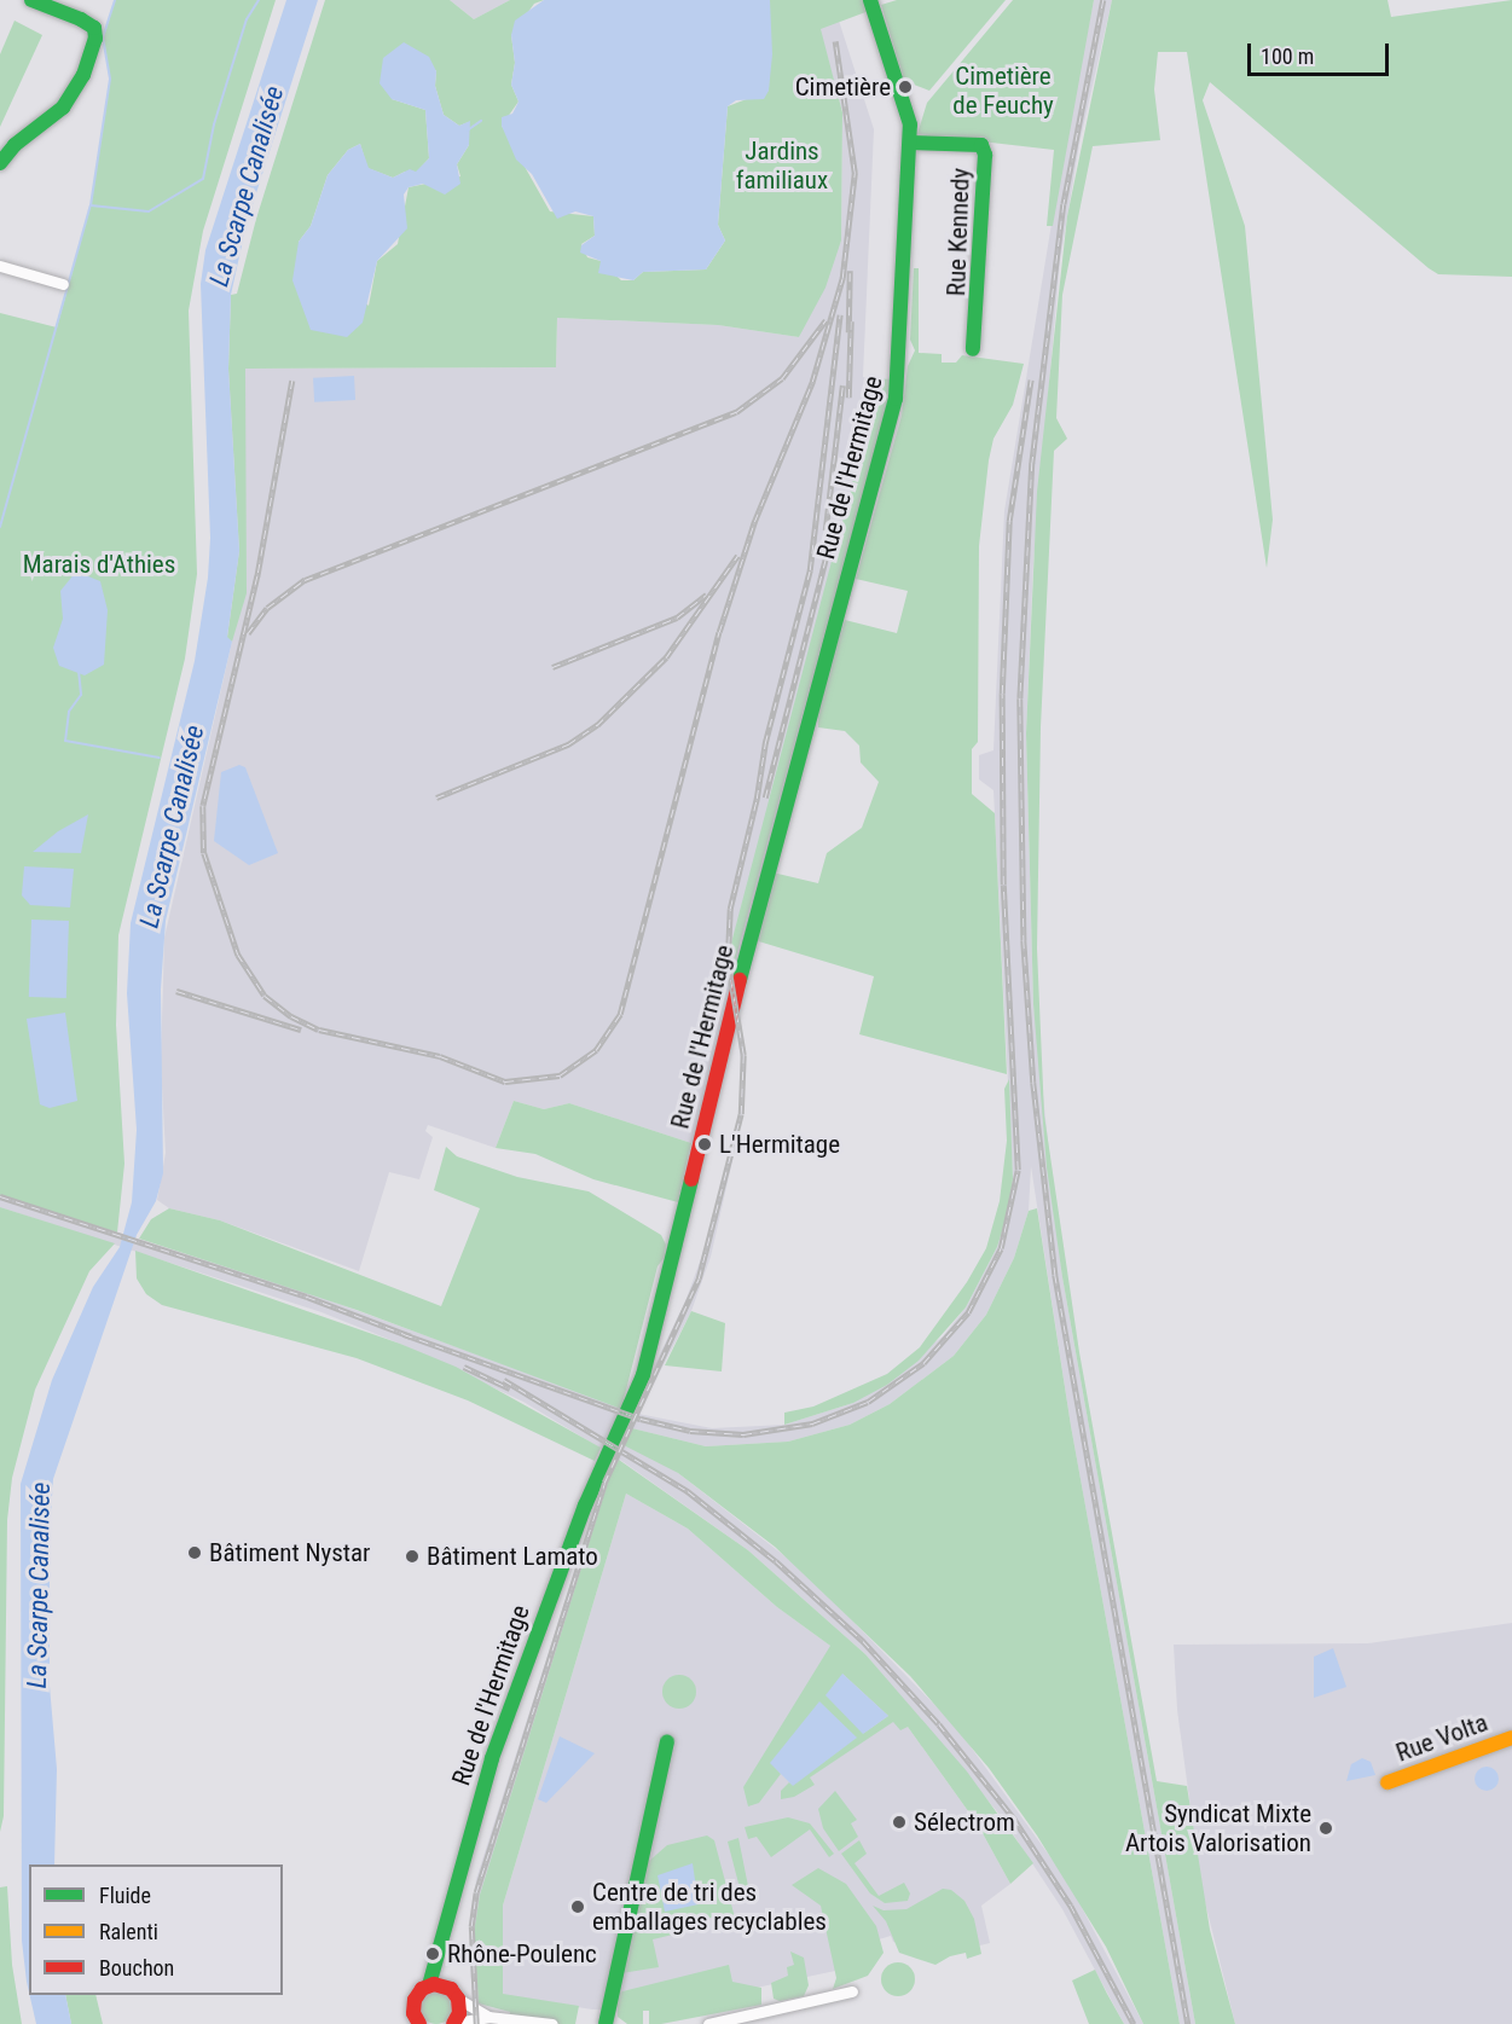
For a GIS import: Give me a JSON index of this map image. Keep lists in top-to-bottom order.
{
  "streets": {
    "street": ["Rue Kennedy", "Rue de l'Hermitage", "Rue Volta"]
  },
  "crossings": [
    ["Rue Kennedy", "Rue de l'Hermitage"]
  ],
  "water": ["La Scarpe Canalisée"],
  "parks": ["Cimetière de Feuchy", "Jardins familiaux", "Marais d'Athies"],
  "places": [
    "Cimetière",
    "L'Hermitage",
    "Bâtiment Nystar",
    "Bâtiment Lamato",
    "Sélectrom",
    "Syndicat Mixte Artois Valorisation",
    "Centre de tri des emballages recyclables",
    "Rhône-Poulenc"
  ],
  "legend": ["Fluide", "Ralenti", "Bouchon"],
  "scale_bar": "100 m"
}
